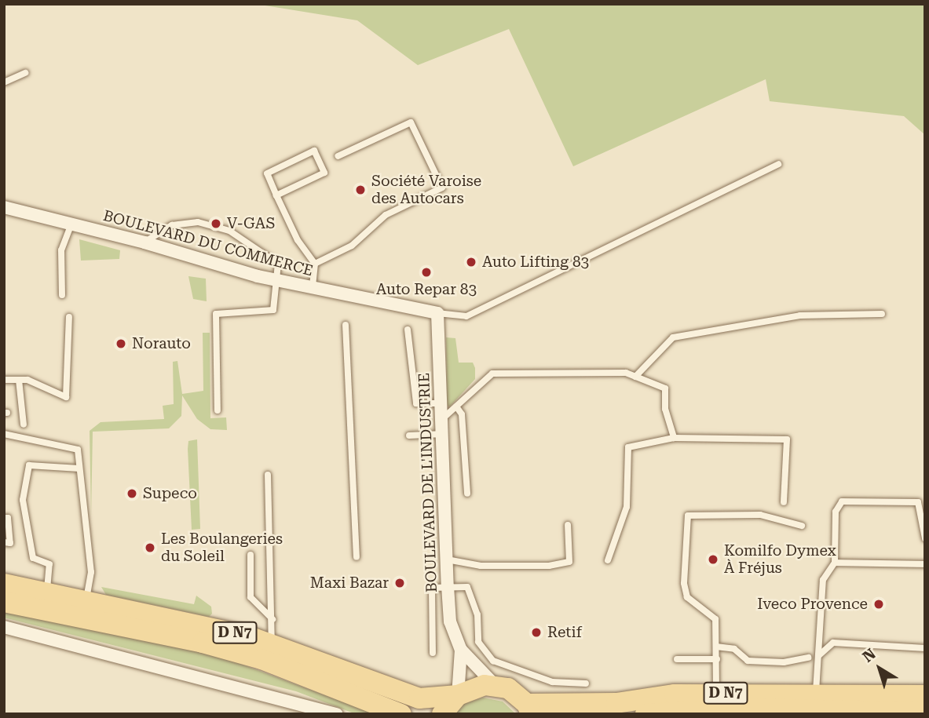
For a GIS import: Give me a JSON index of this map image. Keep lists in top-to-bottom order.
{
  "streets": {
    "main road": ["D N7"],
    "street": ["BOULEVARD DU COMMERCE", "BOULEVARD DE L'INDUSTRIE"]
  },
  "crossings": [
    ["BOULEVARD DU COMMERCE", "BOULEVARD DE L'INDUSTRIE"],
    ["BOULEVARD DE L'INDUSTRIE", "D N7"]
  ],
  "places": [
    "Société Varoise des Autocars",
    "V-GAS",
    "Auto Lifting 83",
    "Auto Repar 83",
    "Norauto",
    "Supeco",
    "Les Boulangeries du Soleil",
    "Komilfo Dymex À Fréjus",
    "Maxi Bazar",
    "Iveco Provence",
    "Retif"
  ],
  "north": "top left"
}
